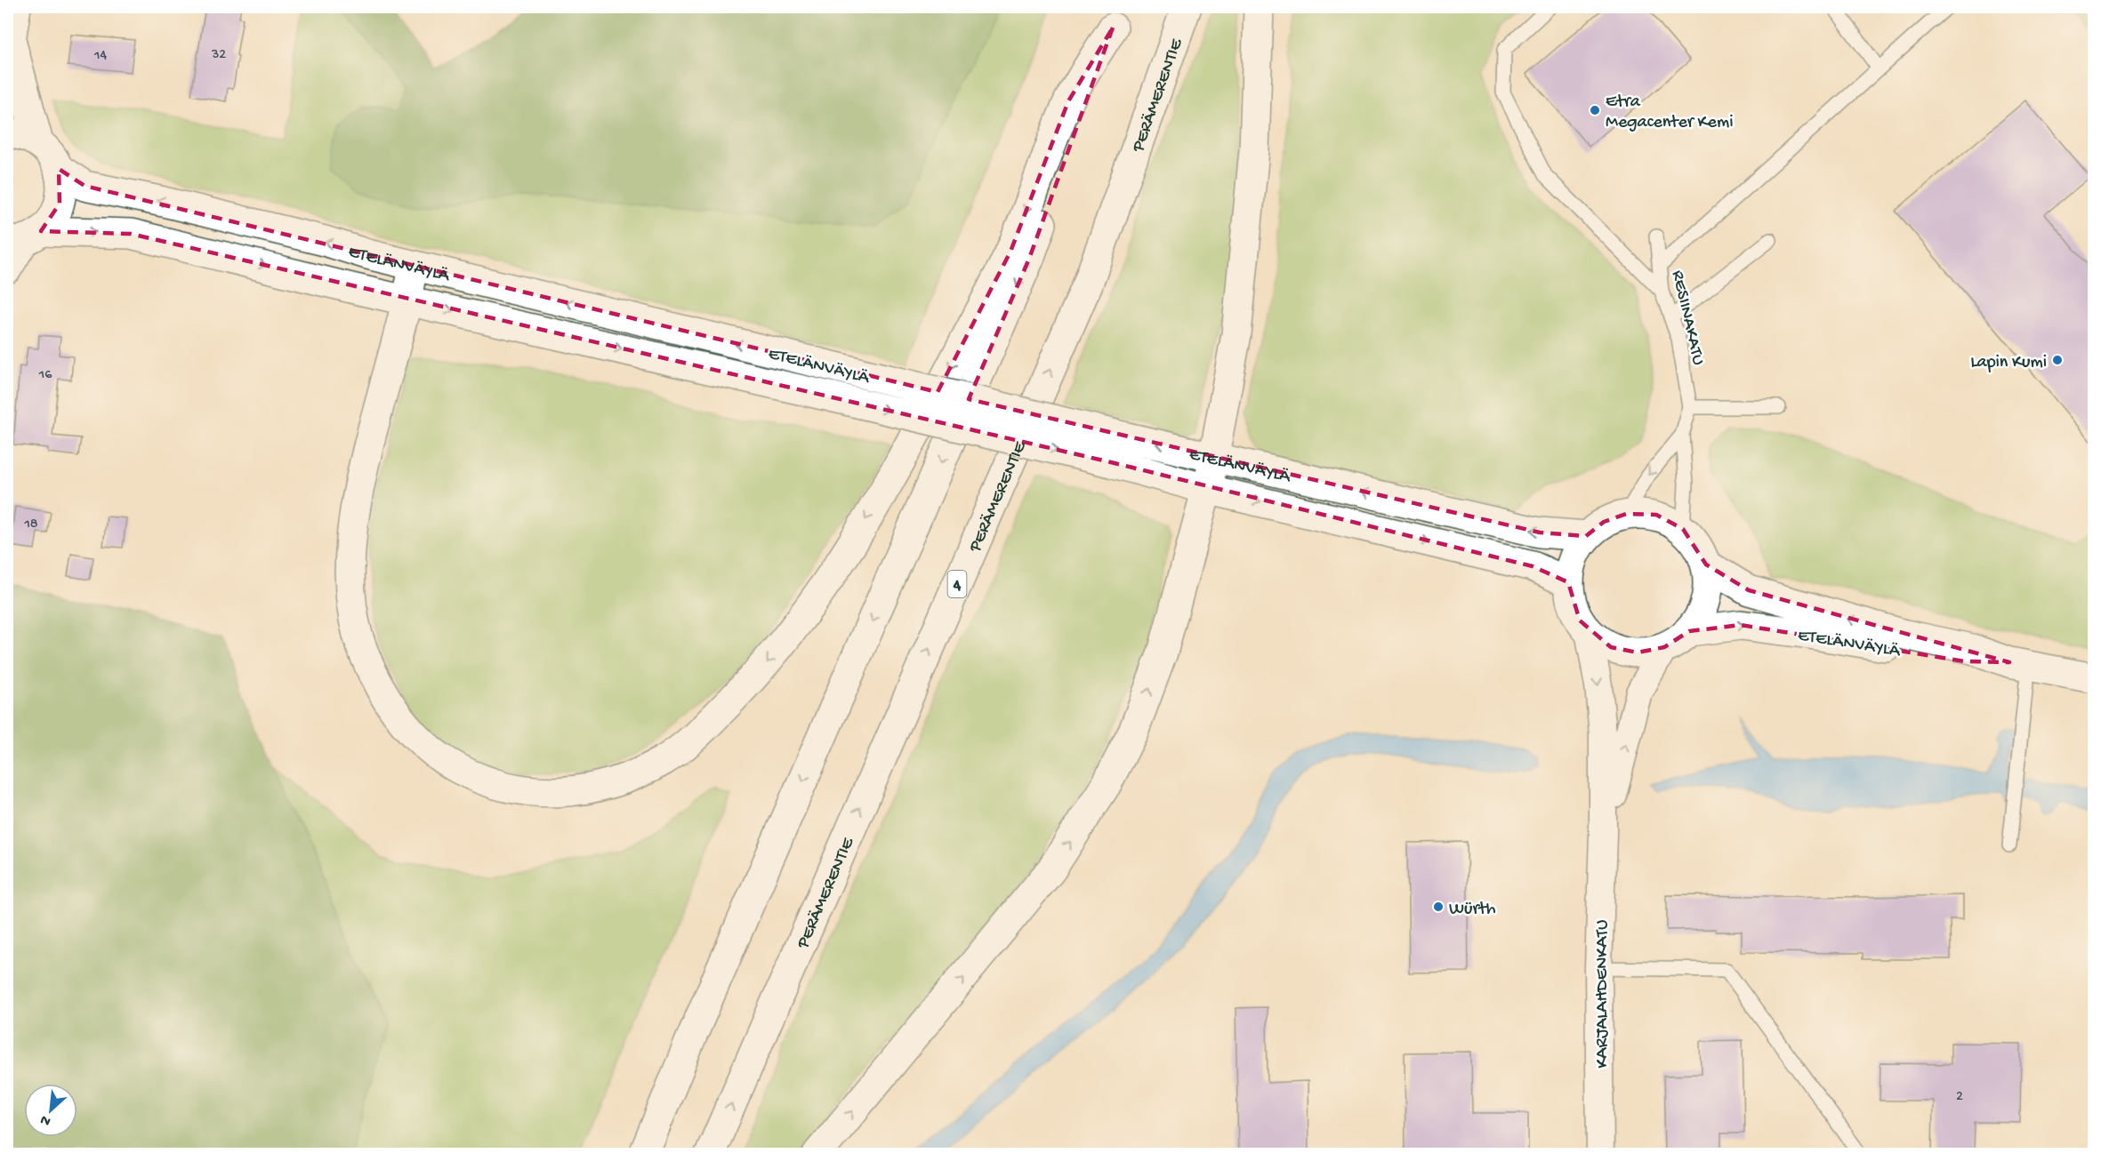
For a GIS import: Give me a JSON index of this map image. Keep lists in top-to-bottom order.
{
  "streets": {
    "main road": ["PERÄMERENTIE", "ETELÄNVÄYLÄ", "4"],
    "street": ["KARJALAHDENKATU"],
    "lane": ["RESIINAKATU"]
  },
  "crossings": [
    ["ETELÄNVÄYLÄ", "RESIINAKATU"],
    ["ETELÄNVÄYLÄ", "KARJALAHDENKATU"],
    ["RESIINAKATU", "KARJALAHDENKATU"]
  ],
  "places": ["Etra Megacenter Kemi", "Lapin Kumi", "Würth"],
  "house_numbers": [
    "32",
    "14",
    "16",
    "18",
    "2"
  ],
  "north": "bottom left"
}
